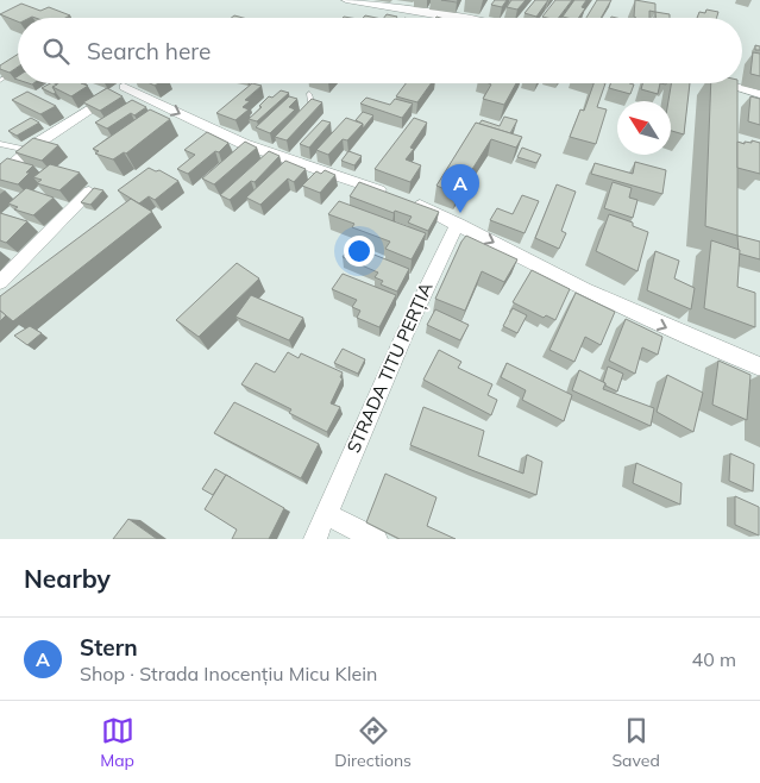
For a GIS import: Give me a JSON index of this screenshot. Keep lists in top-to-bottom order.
{
  "streets": {
    "street": ["STRADA TITU PERȚIA"]
  },
  "north": "top left",
  "page": {
    "search": "Search here",
    "pins": "A",
    "heading": "Nearby",
    "list": [
      {
        "mark": "A",
        "name": "Stern",
        "note": "Shop · Strada Inocențiu Micu Klein",
        "value": "40 m"
      }
    ],
    "nav": ["Map", "Directions", "Saved"]
  }
}
